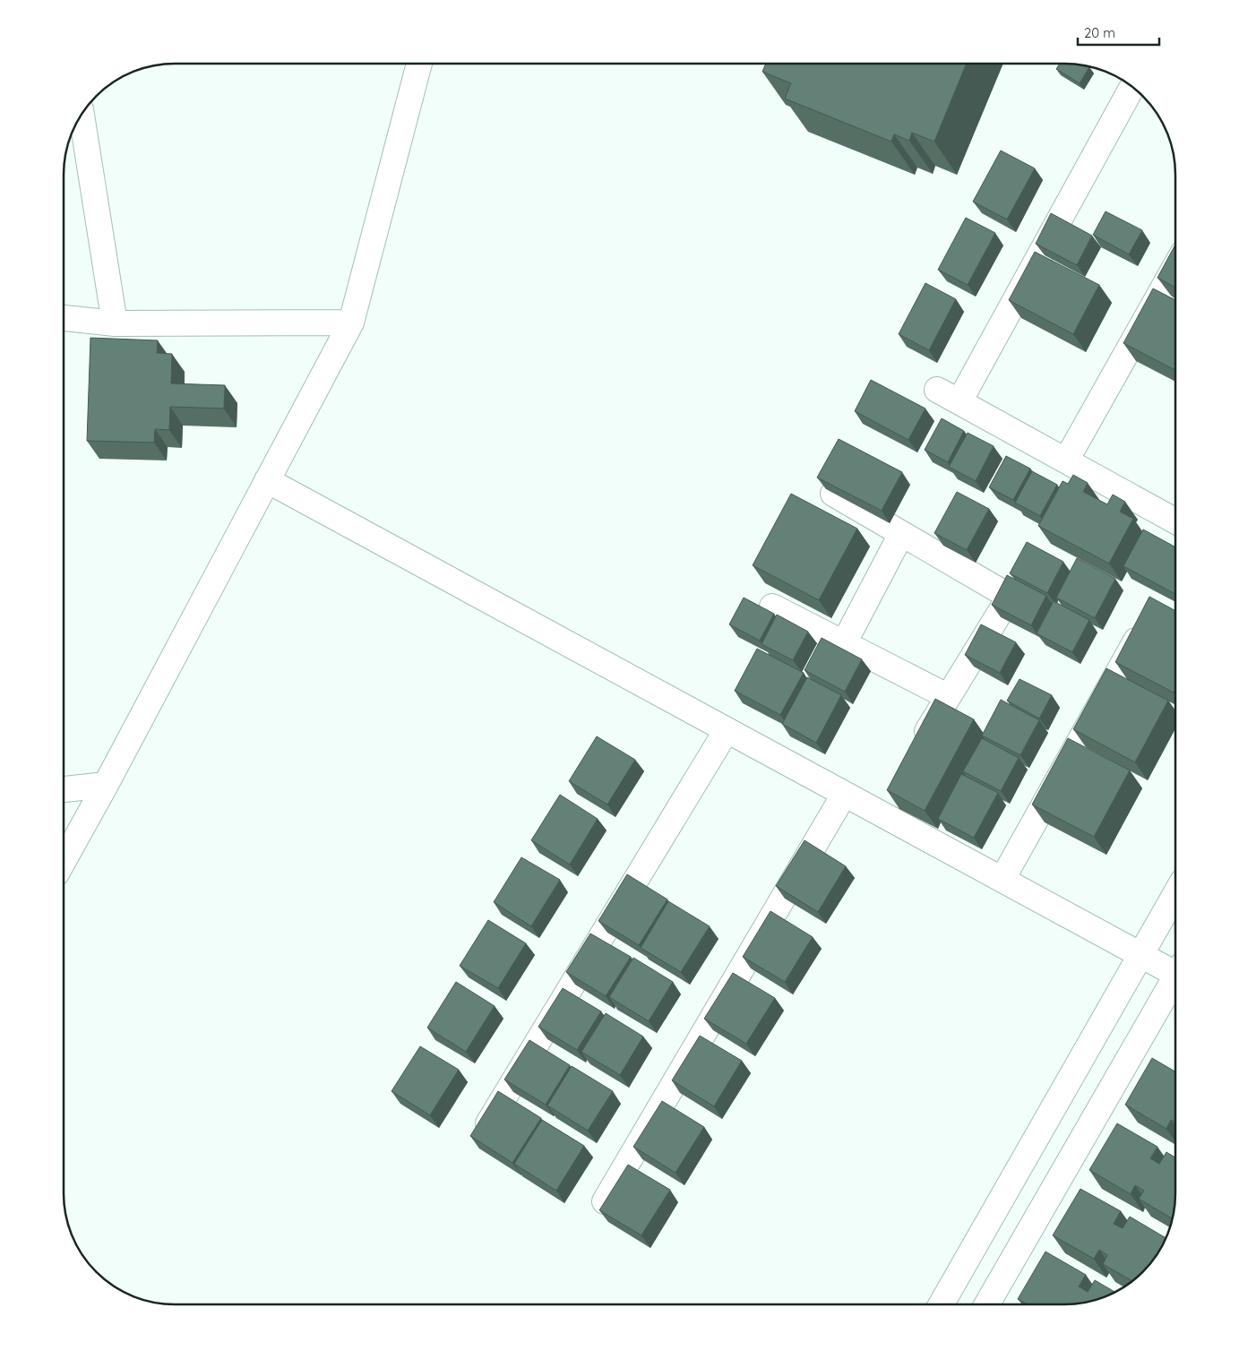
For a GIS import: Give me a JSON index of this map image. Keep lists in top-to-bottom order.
{
  "scale_bar": "20 m"
}
